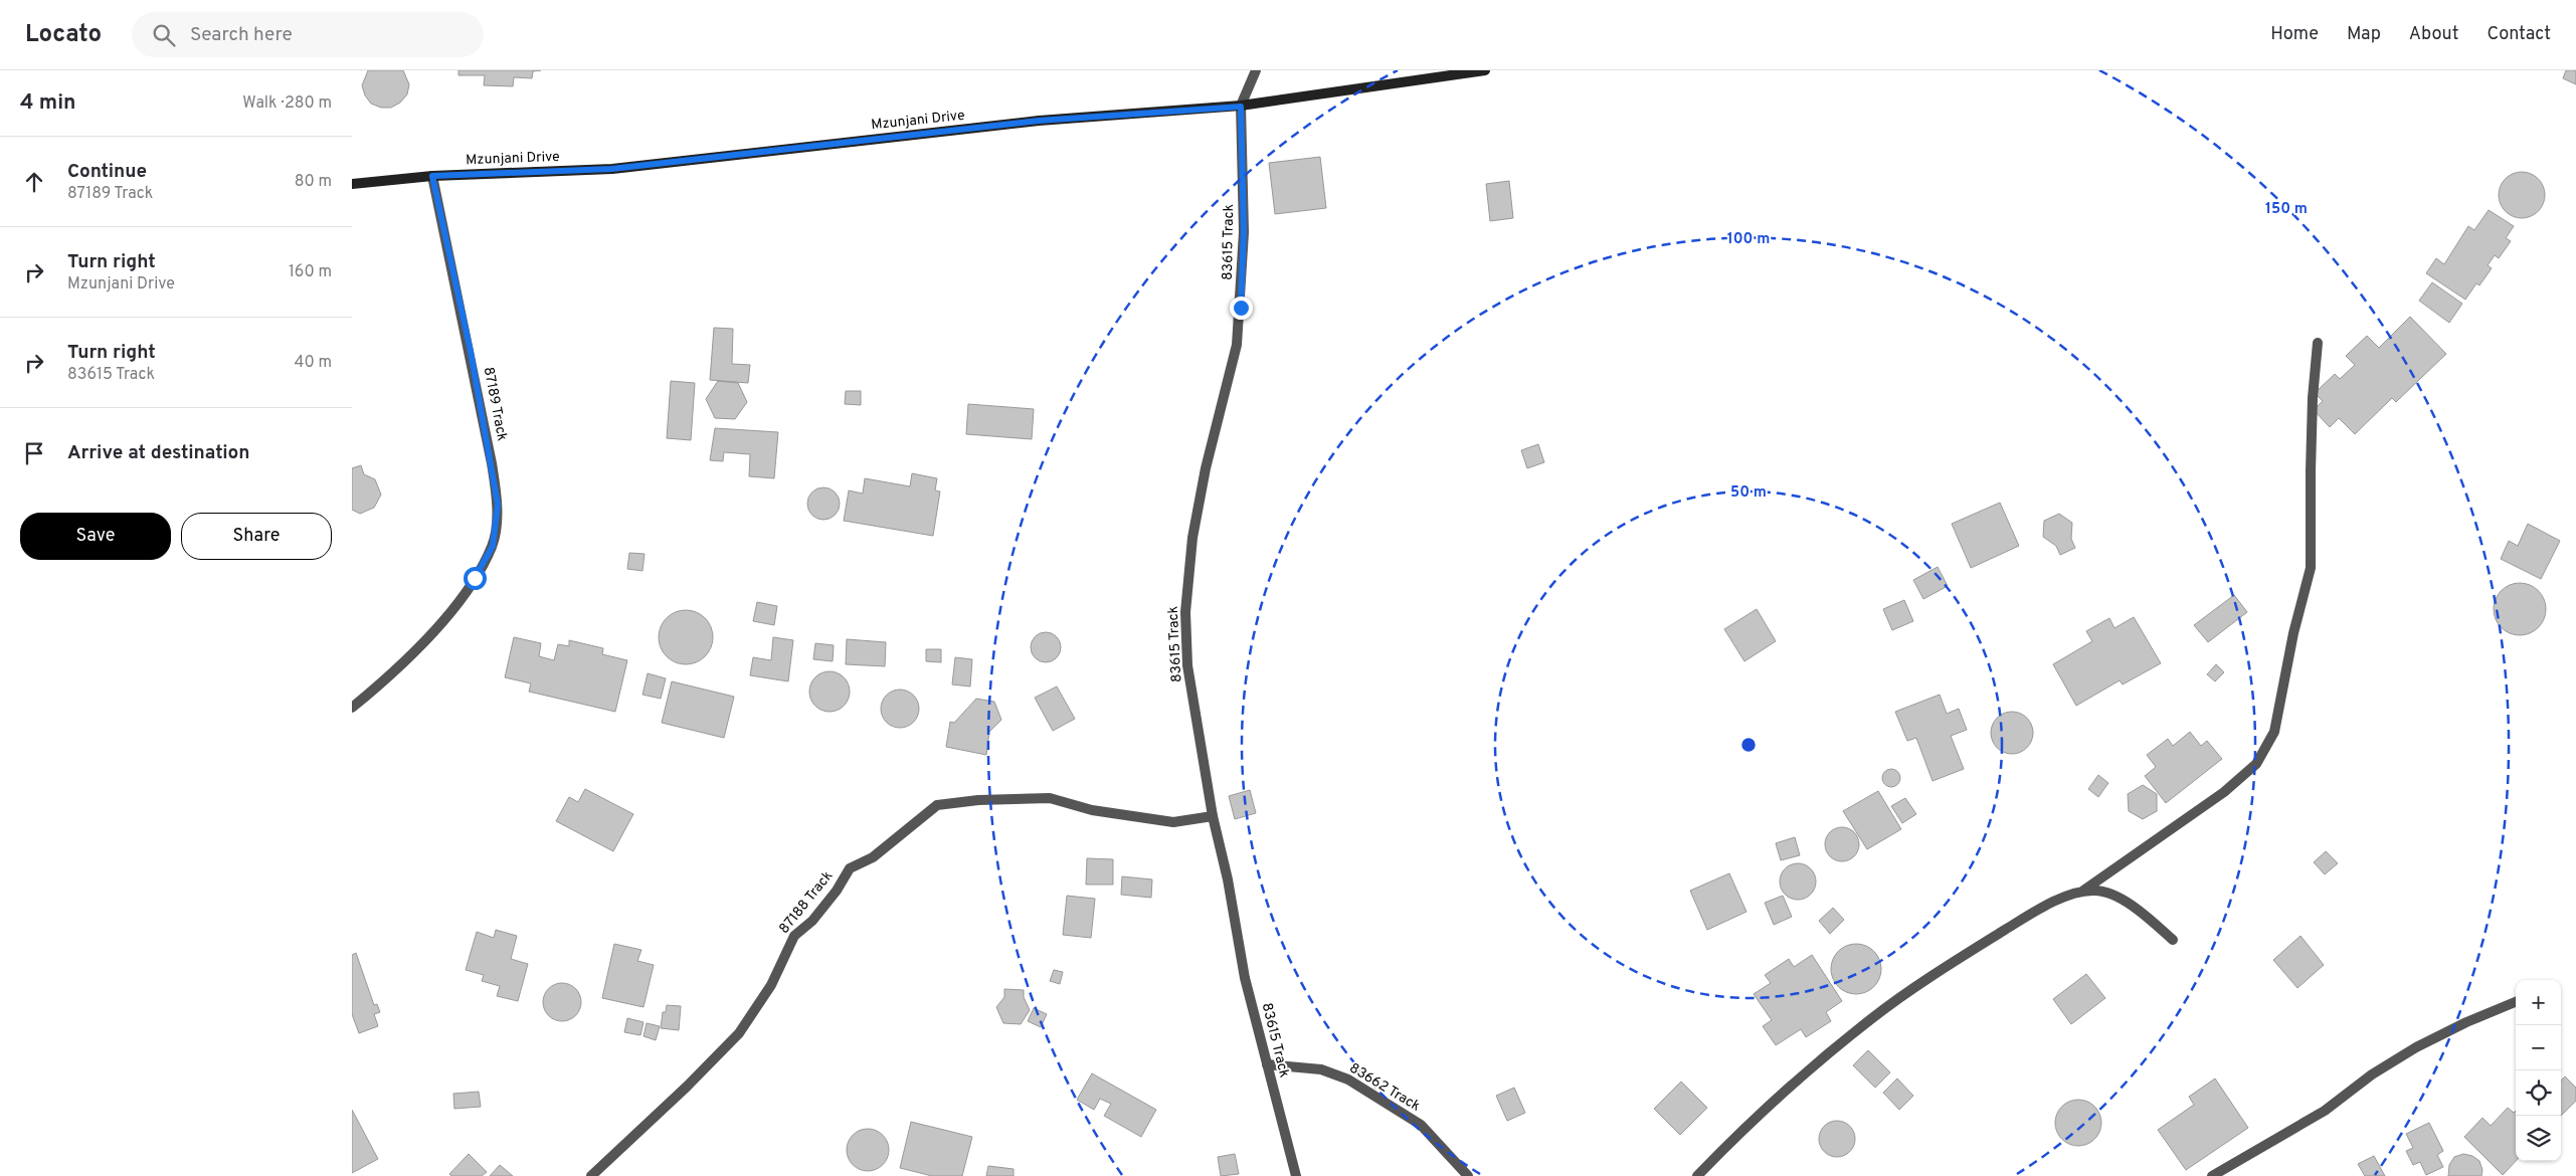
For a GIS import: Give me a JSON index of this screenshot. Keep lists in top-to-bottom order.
{
  "streets": {
    "main road": ["Mzunjani Drive"],
    "street": [
      "83615 Track",
      "87189 Track",
      "87188 Track",
      "83662 Track"
    ]
  },
  "crossings": [
    ["Mzunjani Drive", "83615 Track"],
    ["Mzunjani Drive", "87189 Track"],
    ["83615 Track", "87188 Track"],
    ["83615 Track", "83662 Track"]
  ],
  "page": {
    "header": "Locato",
    "search": "Search here",
    "nav": [
      "Home",
      "Map",
      "About",
      "Contact"
    ],
    "heading": ["4 min", "Walk · 280 m"],
    "list": [
      ["Continue", "87189 Track", "80 m"],
      ["Turn right", "Mzunjani Drive", "160 m"],
      ["Turn right", "83615 Track", "40 m"],
      "Arrive at destination"
    ],
    "buttons": ["Save", "Share"],
    "map_buttons": ["+", "−"]
  },
  "rings": ["150 m", "100 m", "50 m"]
}
